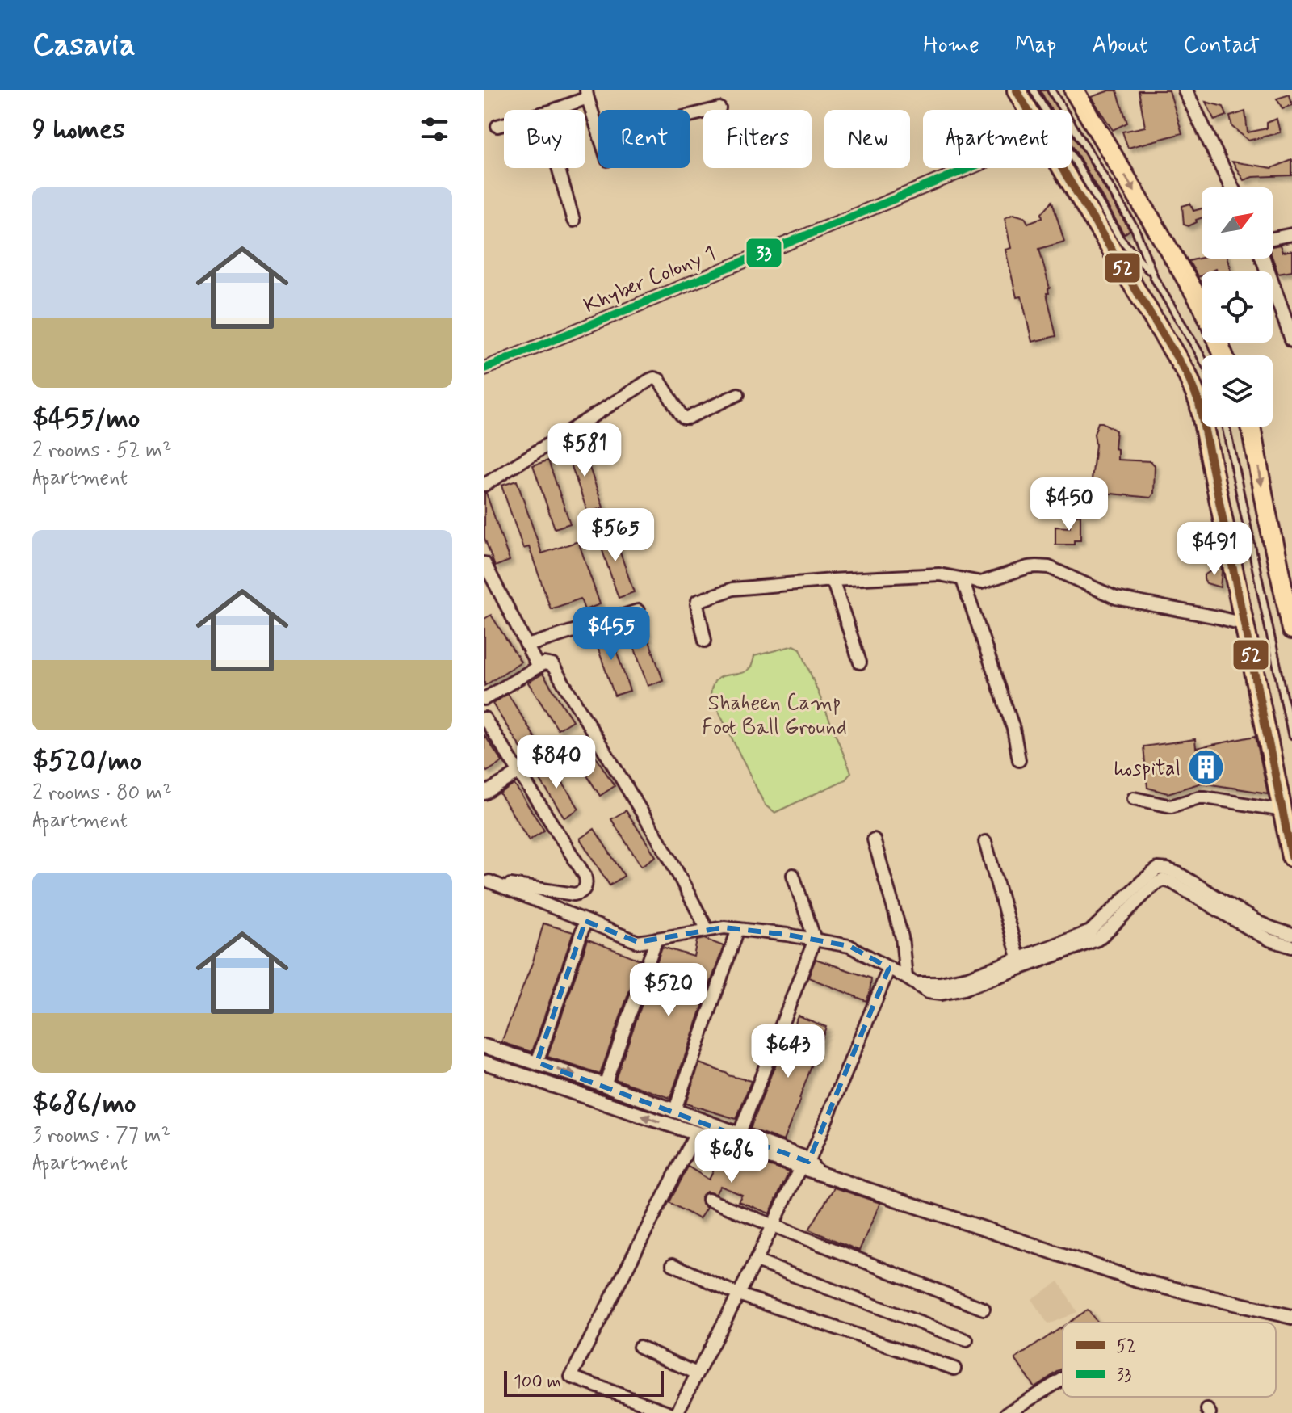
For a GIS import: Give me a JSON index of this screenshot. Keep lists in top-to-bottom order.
{
  "streets": {
    "street": ["Khyber Colony 1"]
  },
  "parks": ["Shaheen Camp Foot Ball Ground"],
  "places": {
    "building": ["hospital"]
  },
  "lines": ["transit line 52", "transit line 33"],
  "legend": ["52", "33"],
  "scale_bar": "100 m",
  "north": "top right",
  "page": {
    "header": "Casavia",
    "nav": [
      "Home",
      "Map",
      "About",
      "Contact"
    ],
    "heading": "9 homes",
    "chip": [
      "Buy",
      "Rent",
      "Filters",
      "New",
      "Apartment"
    ],
    "list": [
      {
        "name": "$455/mo",
        "note": "2 rooms · 52 m² · Apartment"
      },
      {
        "name": "$520/mo",
        "note": "2 rooms · 80 m² · Apartment"
      },
      {
        "name": "$686/mo",
        "note": "3 rooms · 77 m² · Apartment"
      }
    ],
    "price": [
      "$581",
      "$450",
      "$565",
      "$491",
      "$455",
      "$840",
      "$520",
      "$643",
      "$686"
    ],
    "scale": "100 m"
  }
}
